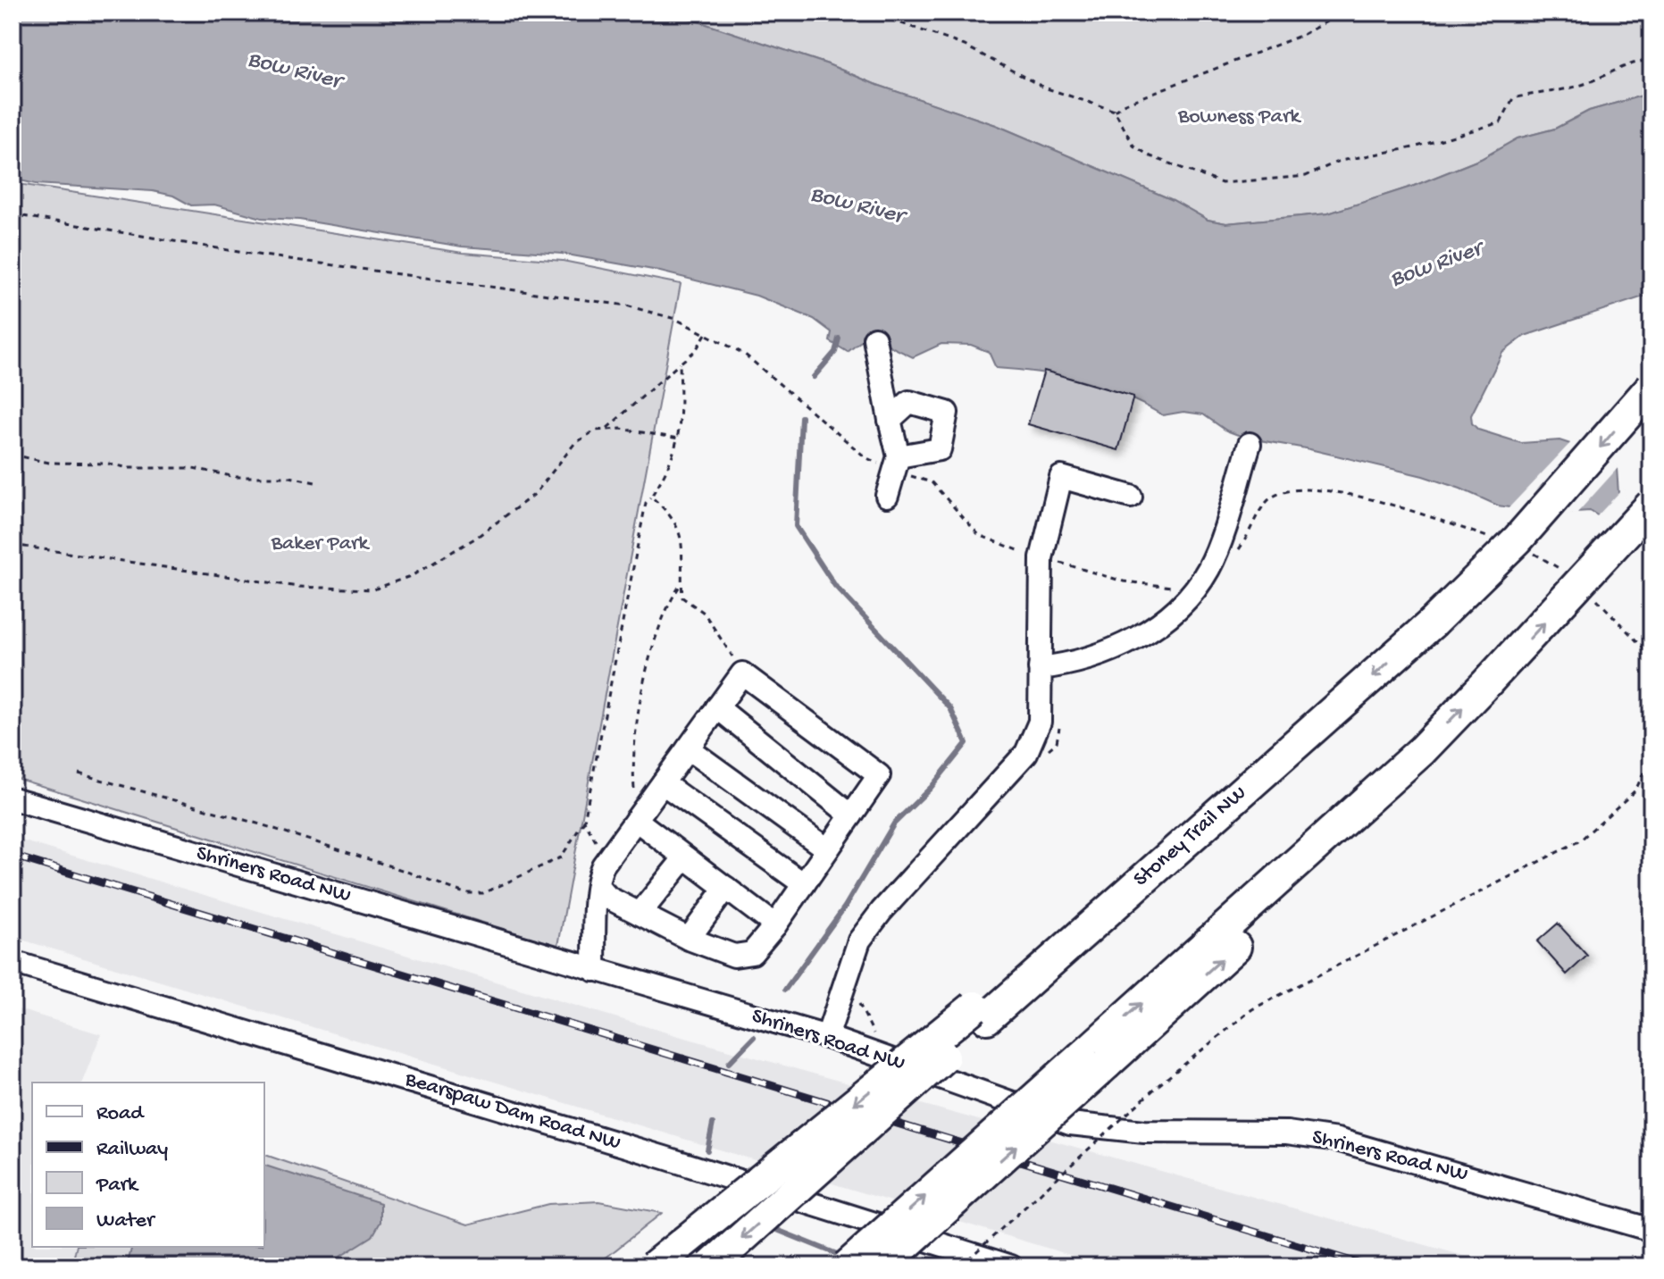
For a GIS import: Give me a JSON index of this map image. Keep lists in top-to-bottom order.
{
  "streets": {
    "highway": ["Stoney Trail NW"],
    "street": ["Shriners Road NW", "Bearspaw Dam Road NW"]
  },
  "water": ["Bow River"],
  "parks": ["Bowness Park", "Baker Park"],
  "legend": [
    "Road",
    "Railway",
    "Park",
    "Water"
  ]
}
